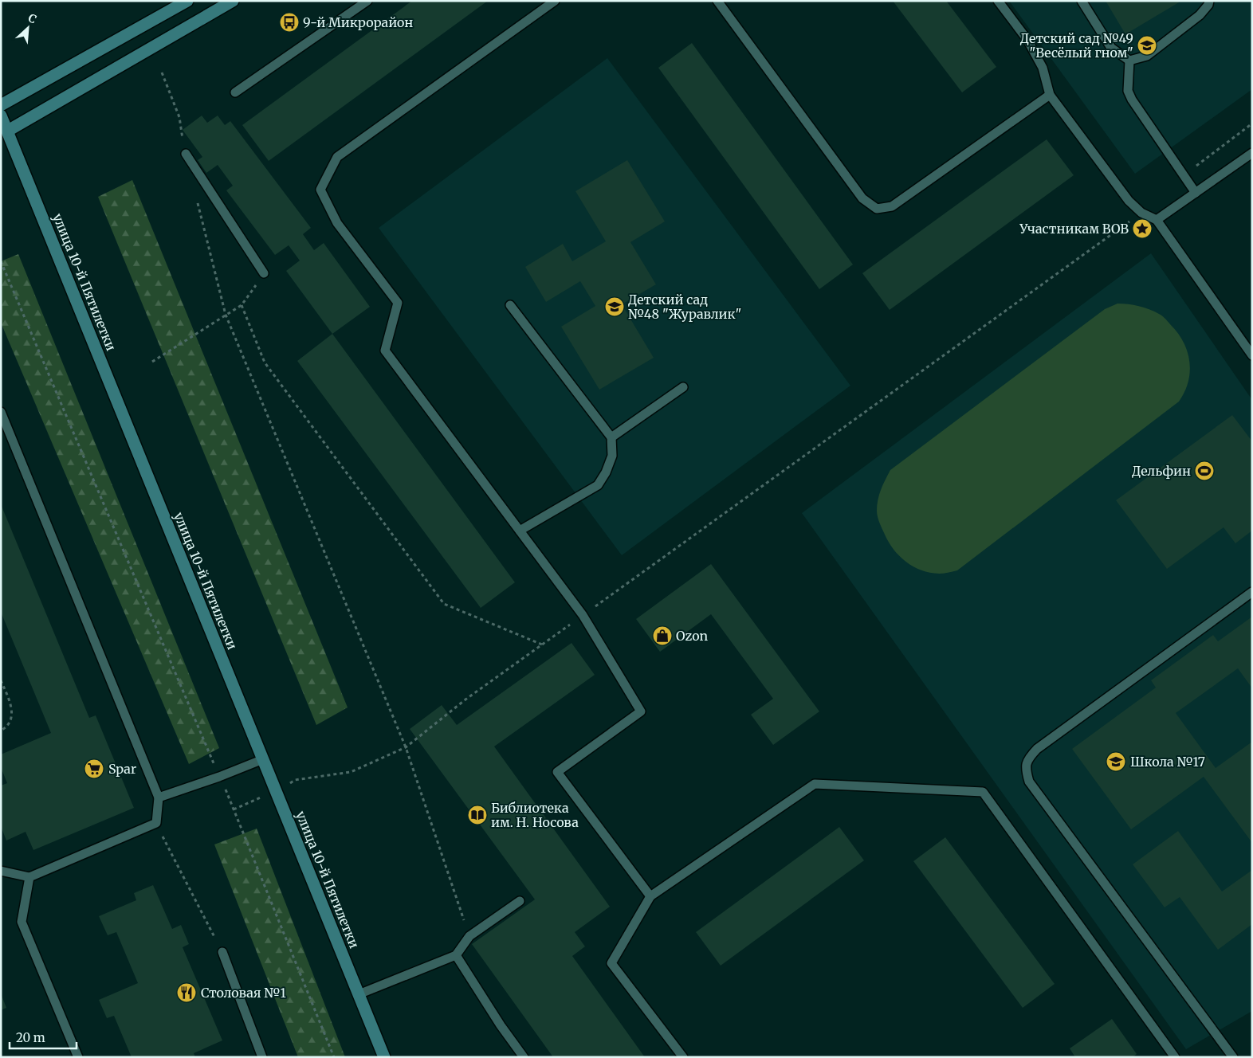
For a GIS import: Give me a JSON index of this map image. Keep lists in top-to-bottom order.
{
  "streets": {
    "main road": ["улица 10-й Пятилетки"]
  },
  "places": {
    "bus stop": ["9-й Микрорайон"],
    "school or university": ["Детский сад №49 \"Весёлый гном\"", "Детский сад №48 \"Журавлик\"", "Школа №17"],
    "place": ["Участникам ВОВ"],
    "sports": ["Дельфин"],
    "shop": ["Ozon"],
    "supermarket": ["Spar"],
    "library": ["Библиотека им. Н. Носова"],
    "restaurant": ["Столовая №1"]
  },
  "scale_bar": "20 m",
  "north": "top right"
}
